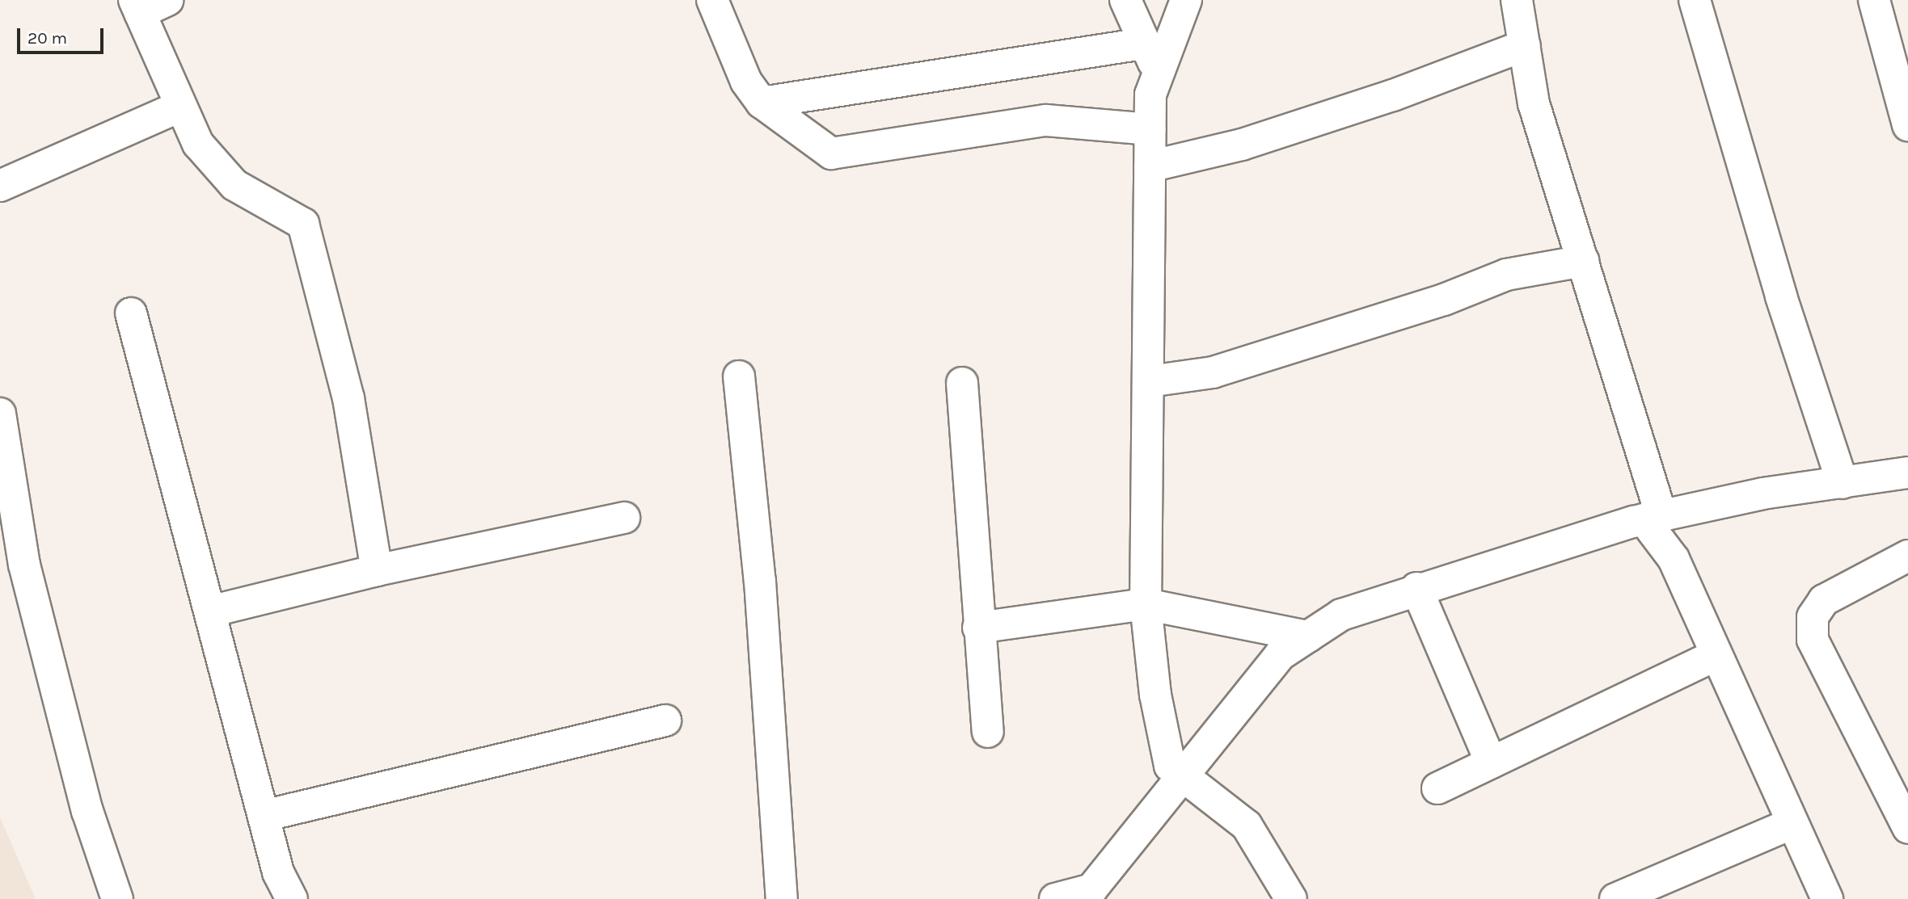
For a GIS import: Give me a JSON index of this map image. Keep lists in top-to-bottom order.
{
  "scale_bar": "20 m"
}
